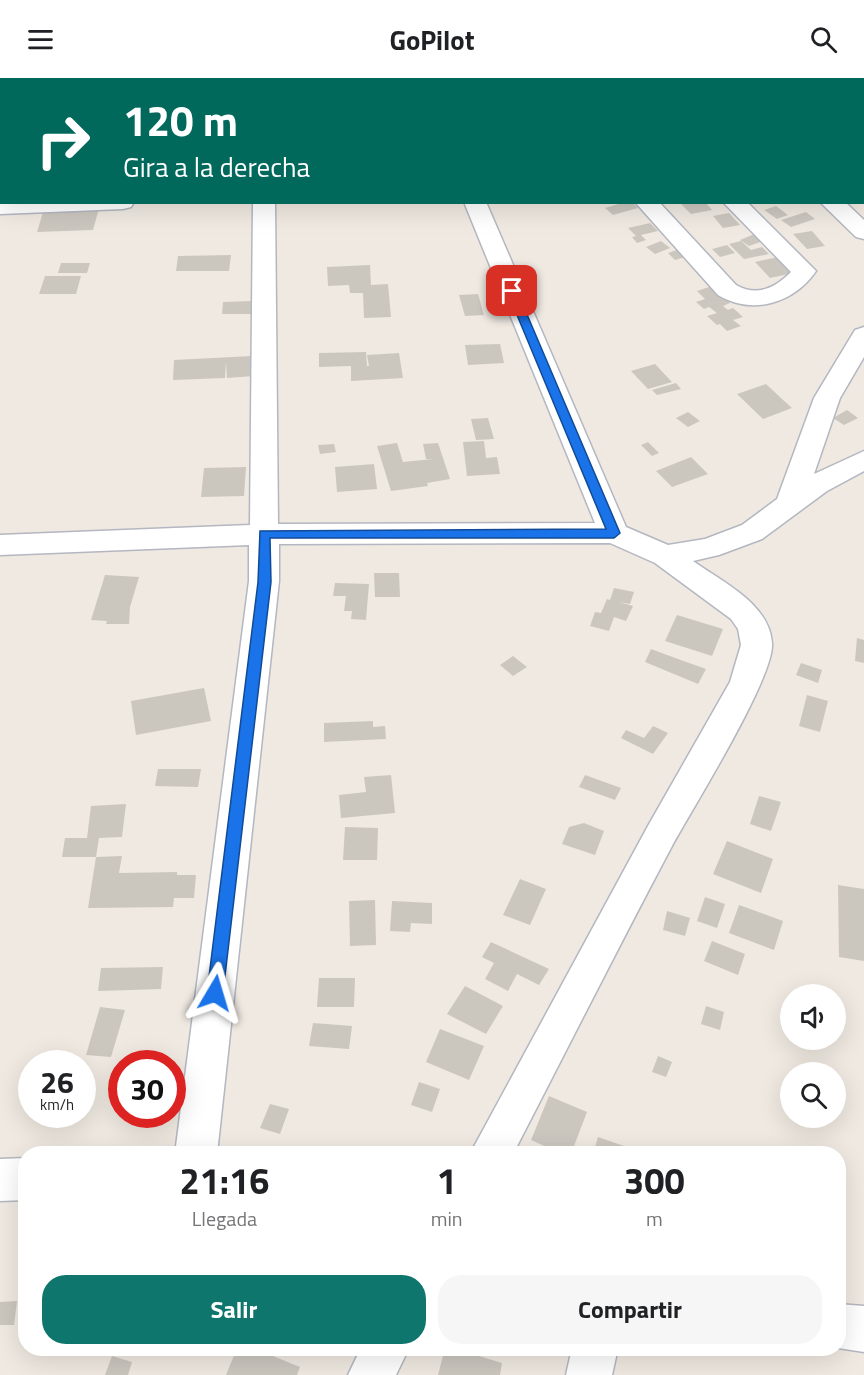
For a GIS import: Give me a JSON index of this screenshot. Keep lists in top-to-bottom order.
{
  "page": {
    "header": "GoPilot",
    "turn": ["120 m", "Gira a la derecha"],
    "speed": "26 km/h",
    "limit": "30",
    "eta": [
      "21:16",
      "Llegada",
      "1",
      "min",
      "300",
      "m"
    ],
    "buttons": ["Salir", "Compartir"]
  }
}
